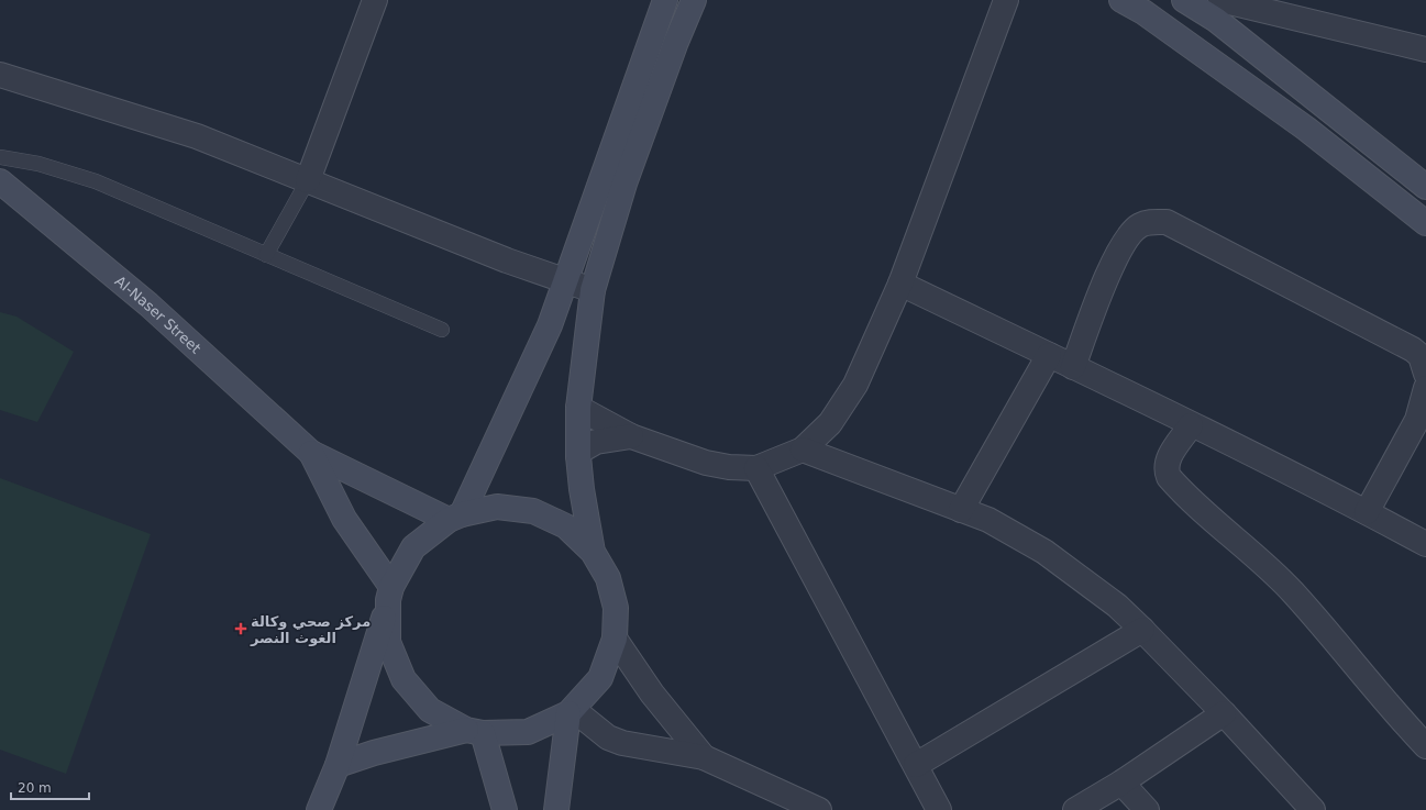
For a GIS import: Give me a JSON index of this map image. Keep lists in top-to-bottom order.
{
  "streets": {
    "street": ["Al-Naser Street"]
  },
  "places": {
    "health": ["مركز صحي وكالة الغوث النصر"]
  },
  "scale_bar": "20 m"
}
